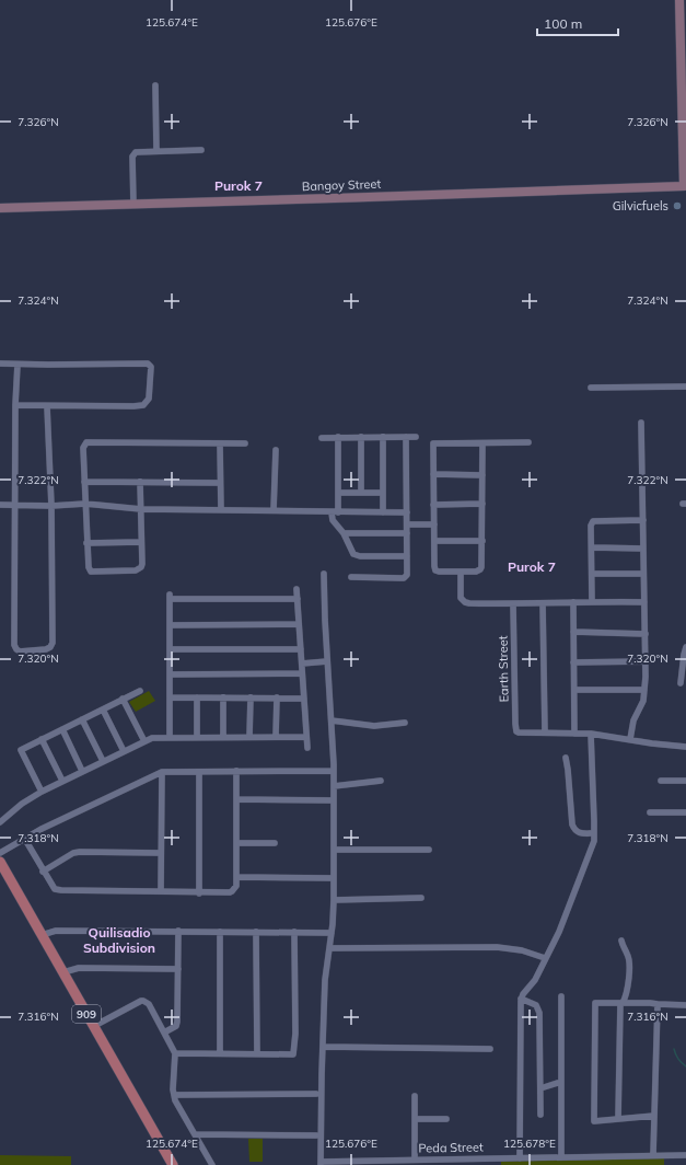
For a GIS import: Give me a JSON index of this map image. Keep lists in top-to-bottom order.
{
  "streets": {
    "main road": ["Bangoy Street", "909"],
    "street": ["Earth Street", "Peda Street"]
  },
  "districts": ["Purok 7", "Purok 7", "Quilisadio Subdivision"],
  "places": ["Gilvicfuels"],
  "scale_bar": "100 m",
  "coordinates": [
    "125.674°E",
    "125.676°E",
    "7.326°N",
    "7.324°N",
    "7.322°N",
    "7.320°N",
    "7.318°N",
    "7.316°N",
    "125.678°E"
  ]
}
